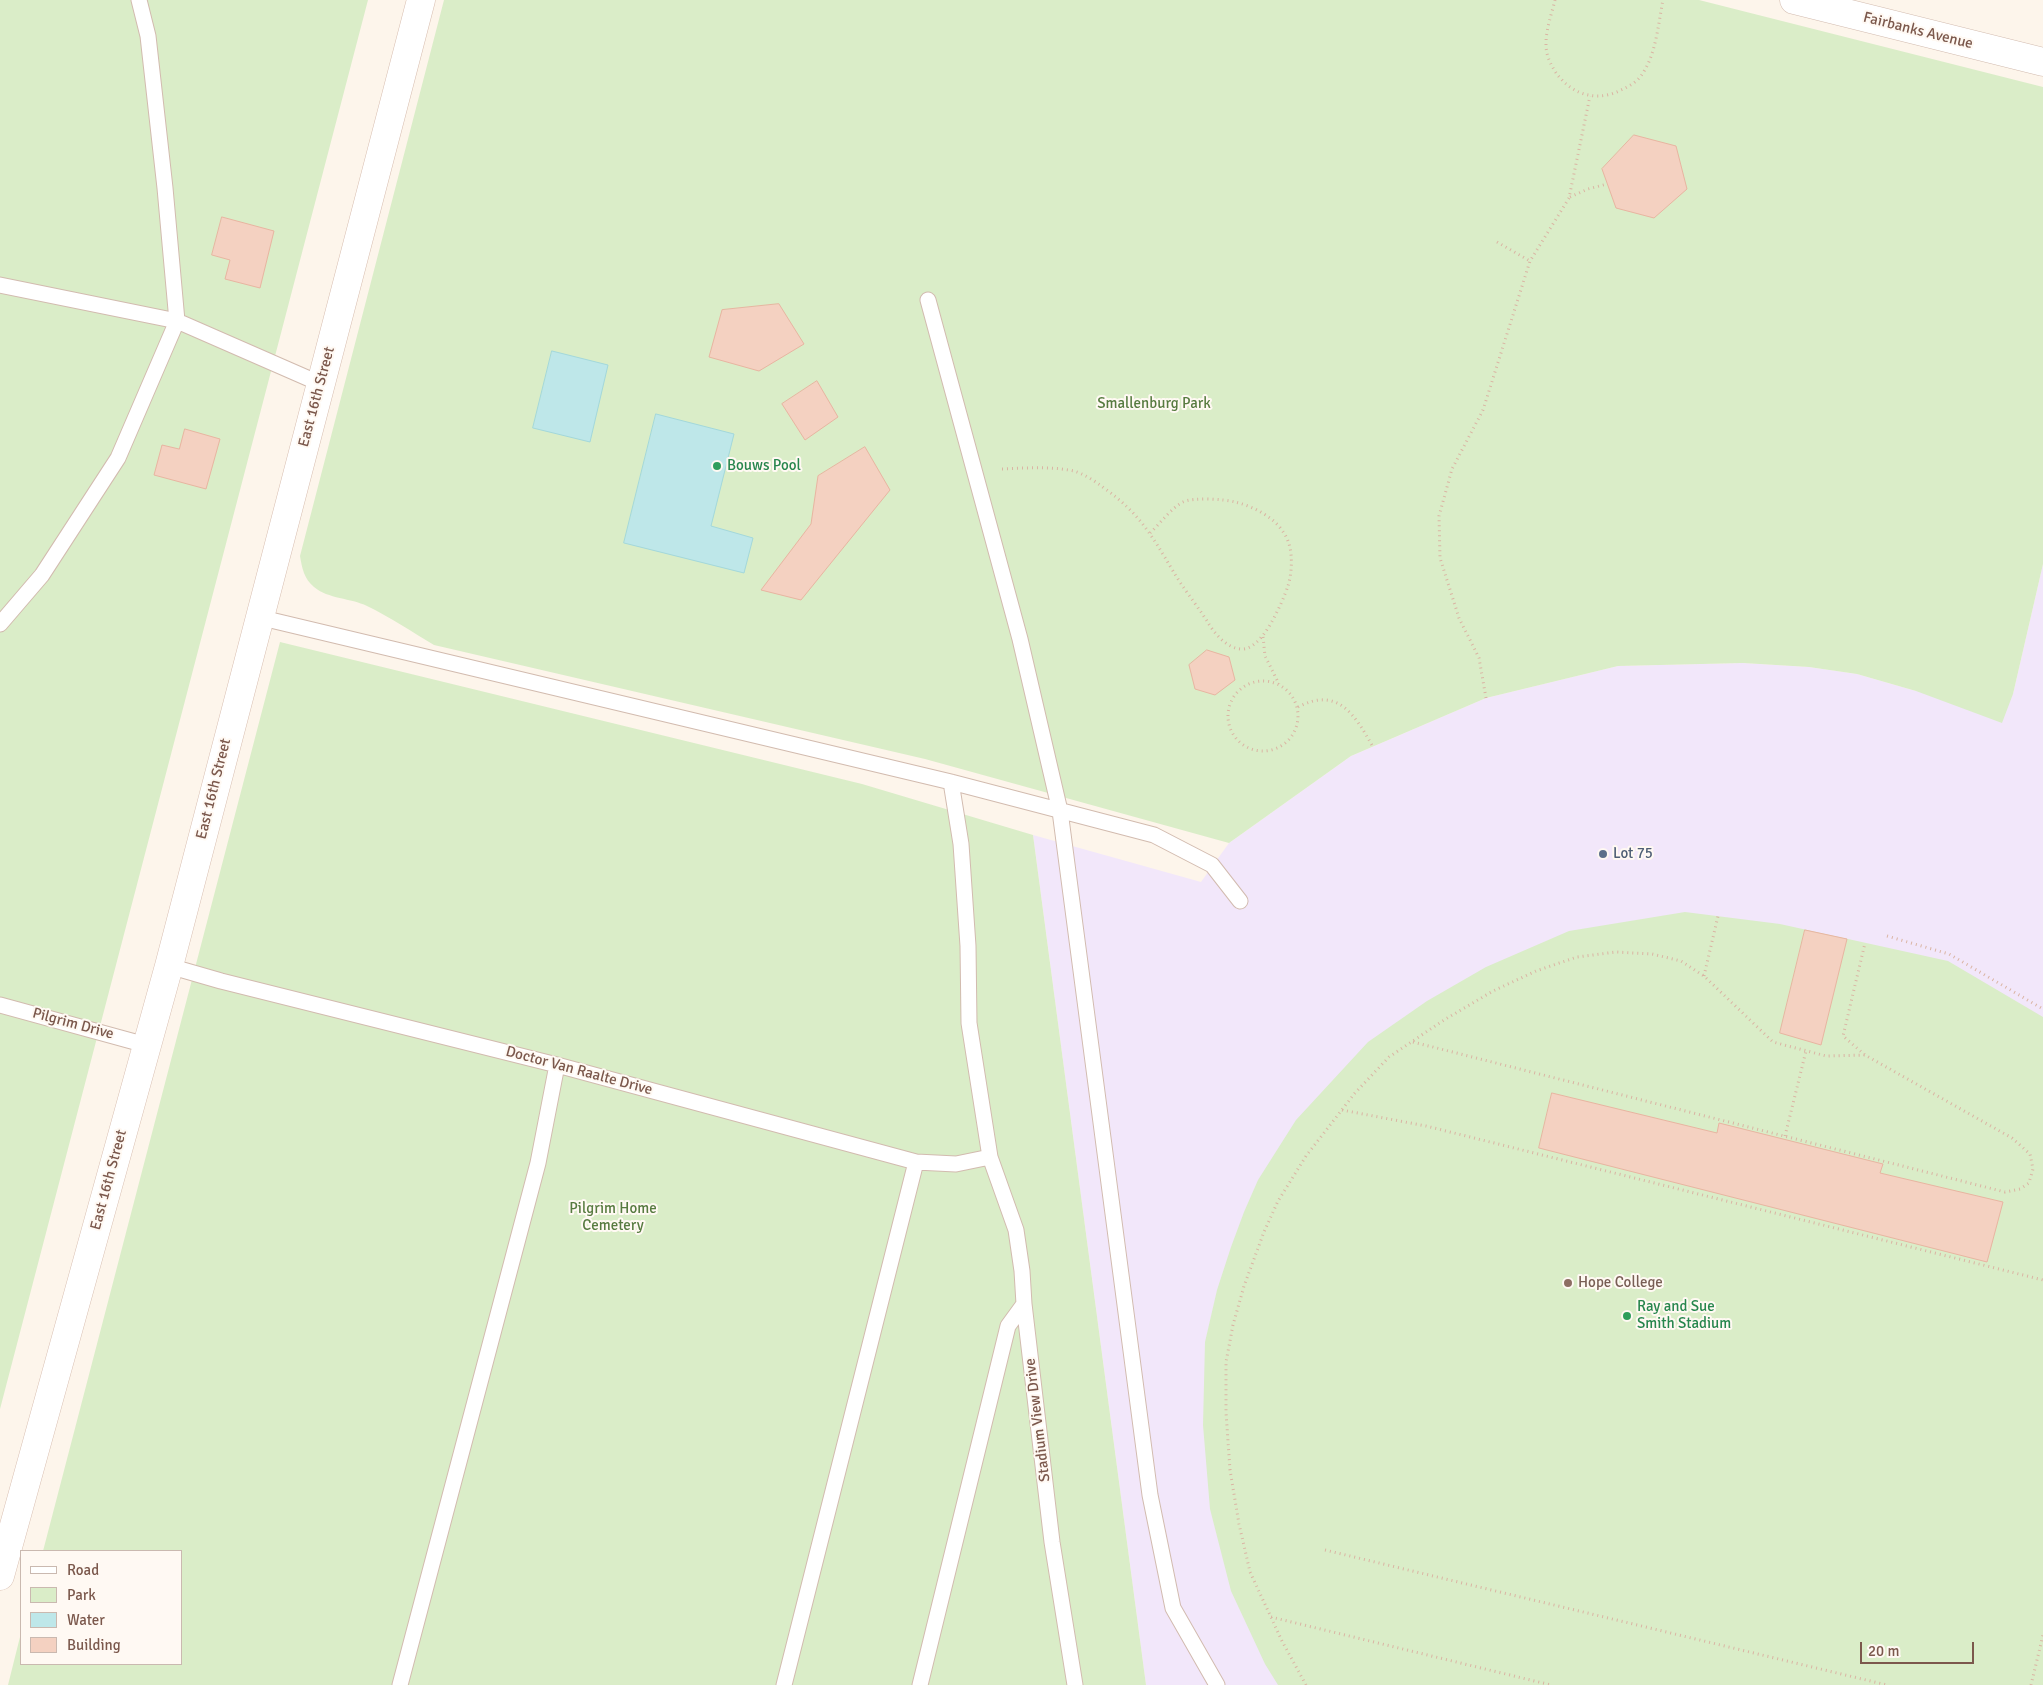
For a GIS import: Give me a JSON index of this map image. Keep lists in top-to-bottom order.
{
  "streets": {
    "main road": ["Fairbanks Avenue", "East 16th Street"],
    "lane": ["Pilgrim Drive", "Doctor Van Raalte Drive", "Stadium View Drive"]
  },
  "crossings": [
    ["East 16th Street", "Pilgrim Drive"],
    ["East 16th Street", "Doctor Van Raalte Drive"],
    ["Doctor Van Raalte Drive", "Stadium View Drive"]
  ],
  "parks": ["Smallenburg Park", "Pilgrim Home Cemetery"],
  "places": [
    "Bouws Pool",
    "Lot 75",
    "Hope College",
    "Ray and Sue Smith Stadium"
  ],
  "legend": [
    "Road",
    "Park",
    "Water",
    "Building"
  ],
  "scale_bar": "20 m"
}
